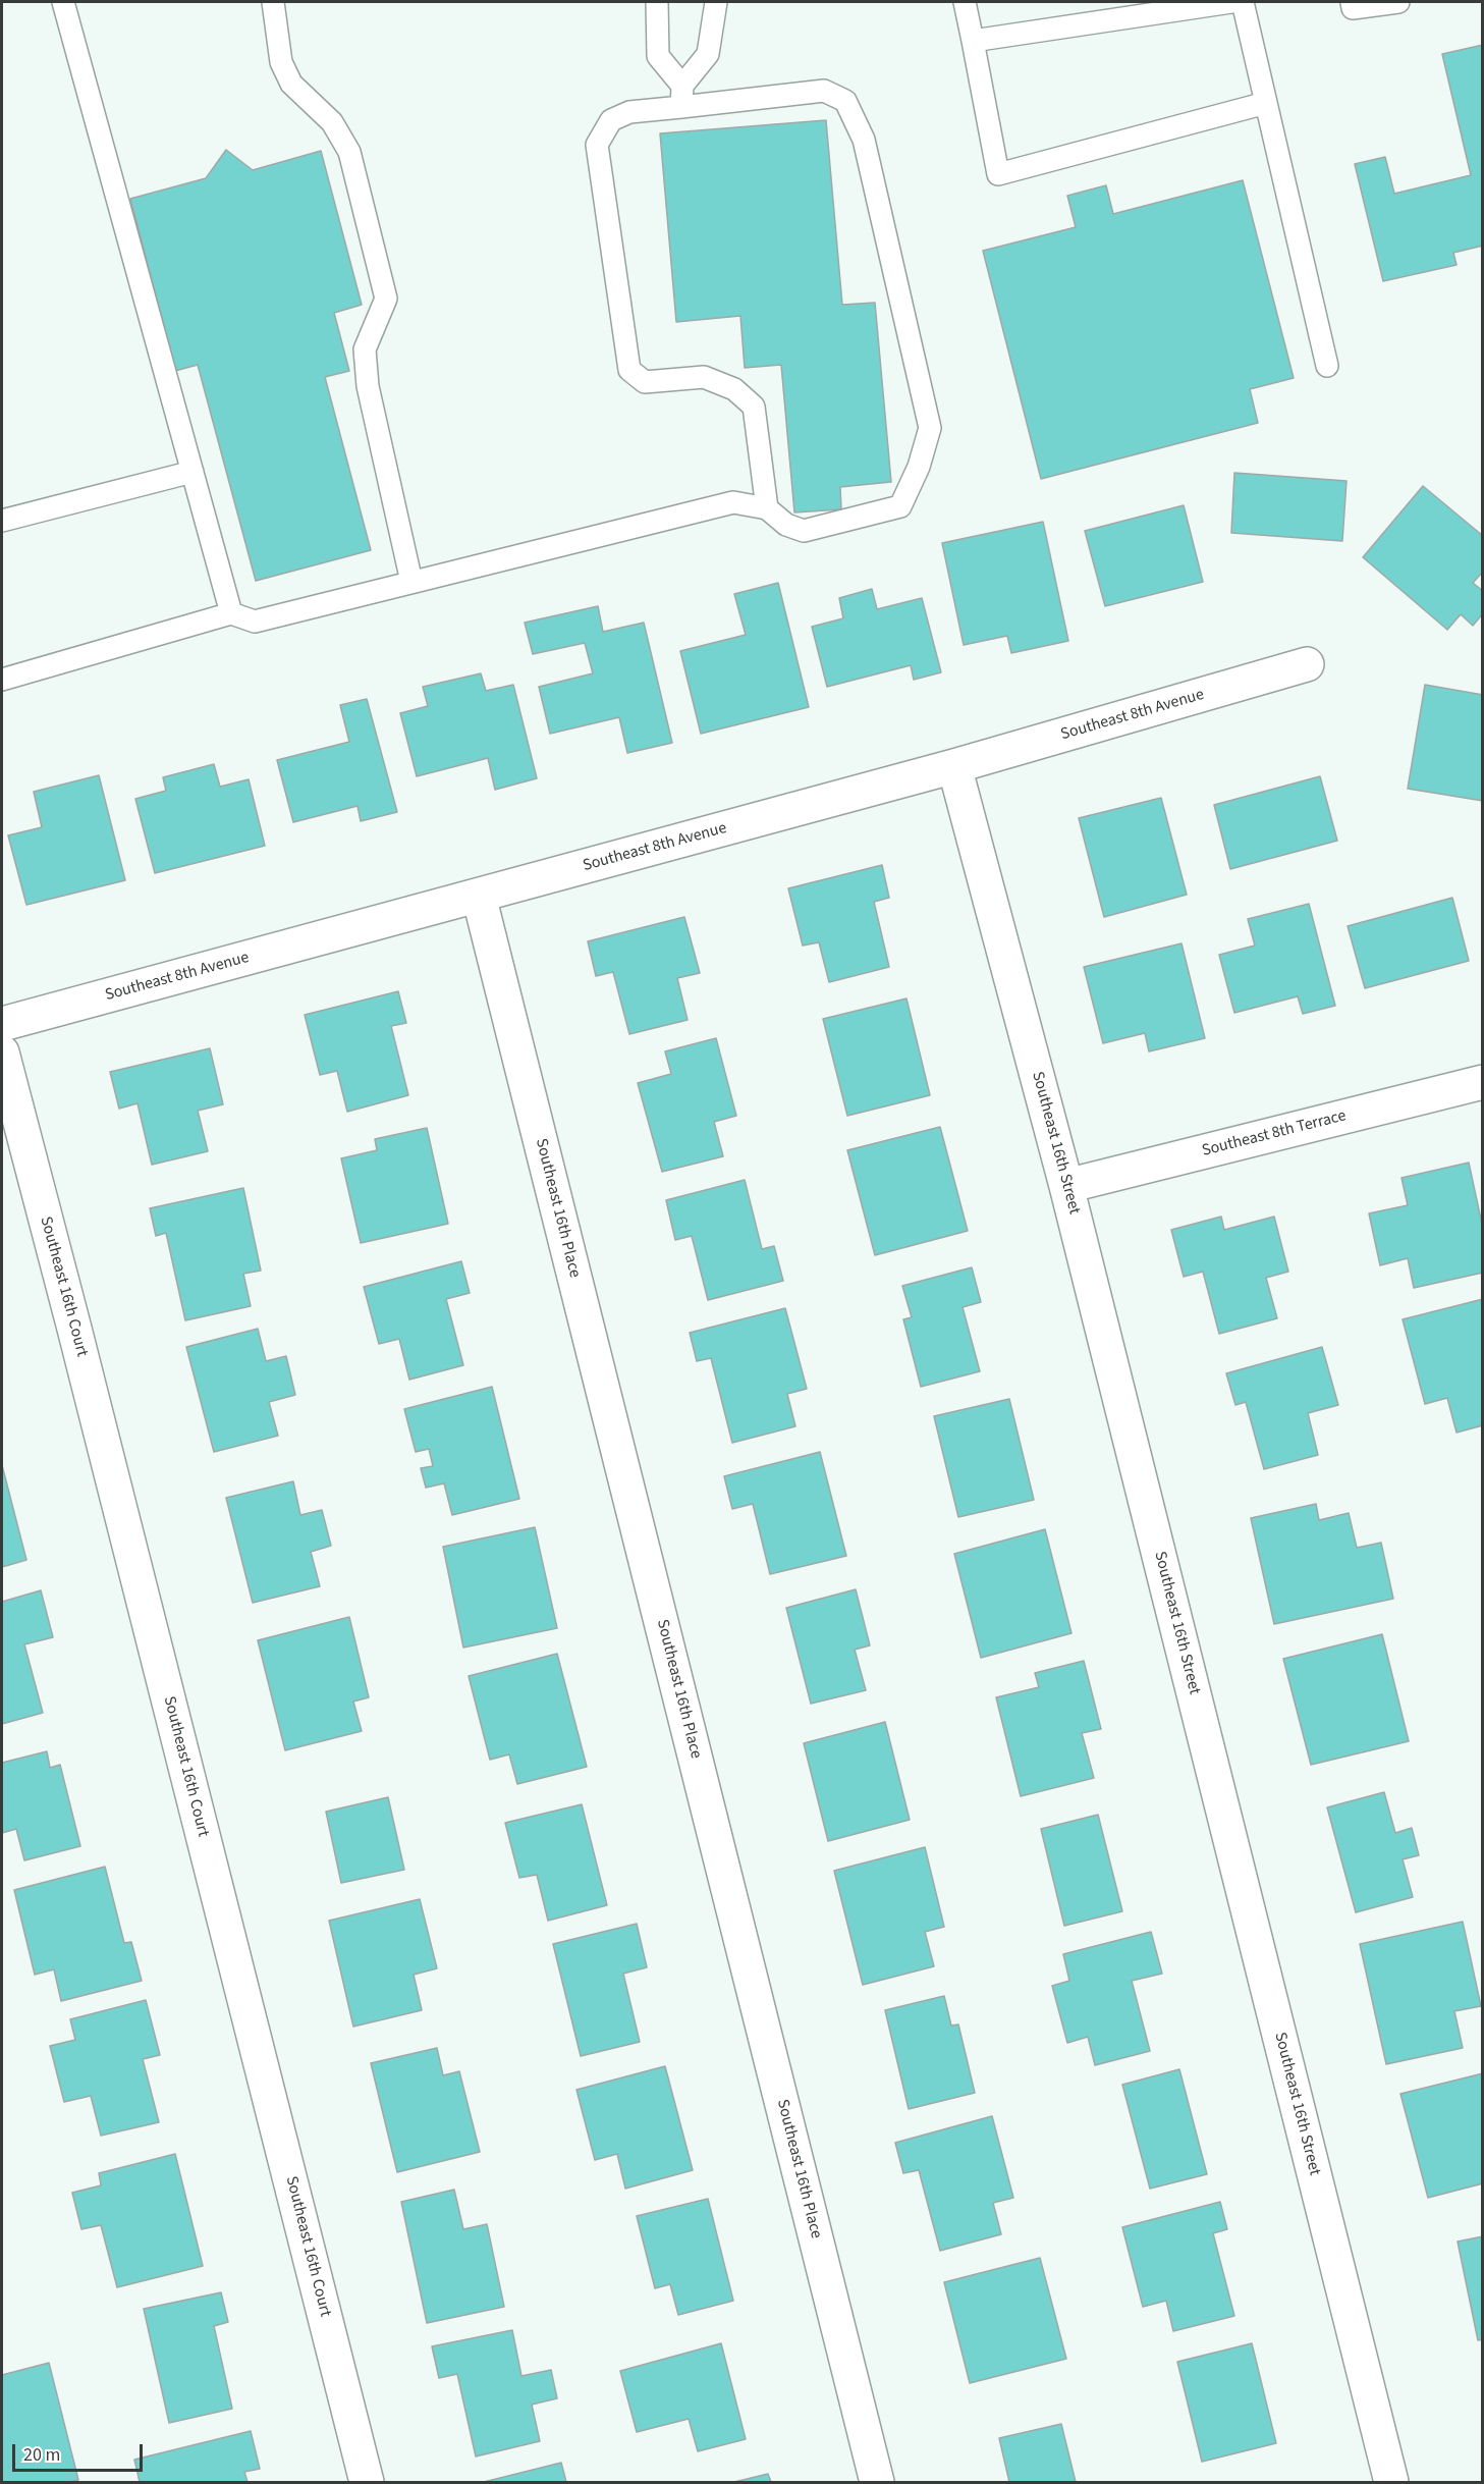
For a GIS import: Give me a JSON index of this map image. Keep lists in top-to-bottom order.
{
  "streets": {
    "street": [
      "Southeast 8th Avenue",
      "Southeast 8th Terrace",
      "Southeast 16th Street",
      "Southeast 16th Place",
      "Southeast 16th Court"
    ]
  },
  "crossings": [
    ["Southeast 8th Avenue", "Southeast 16th Street"],
    ["Southeast 8th Avenue", "Southeast 16th Place"],
    ["Southeast 8th Terrace", "Southeast 16th Street"]
  ],
  "scale_bar": "20 m"
}
